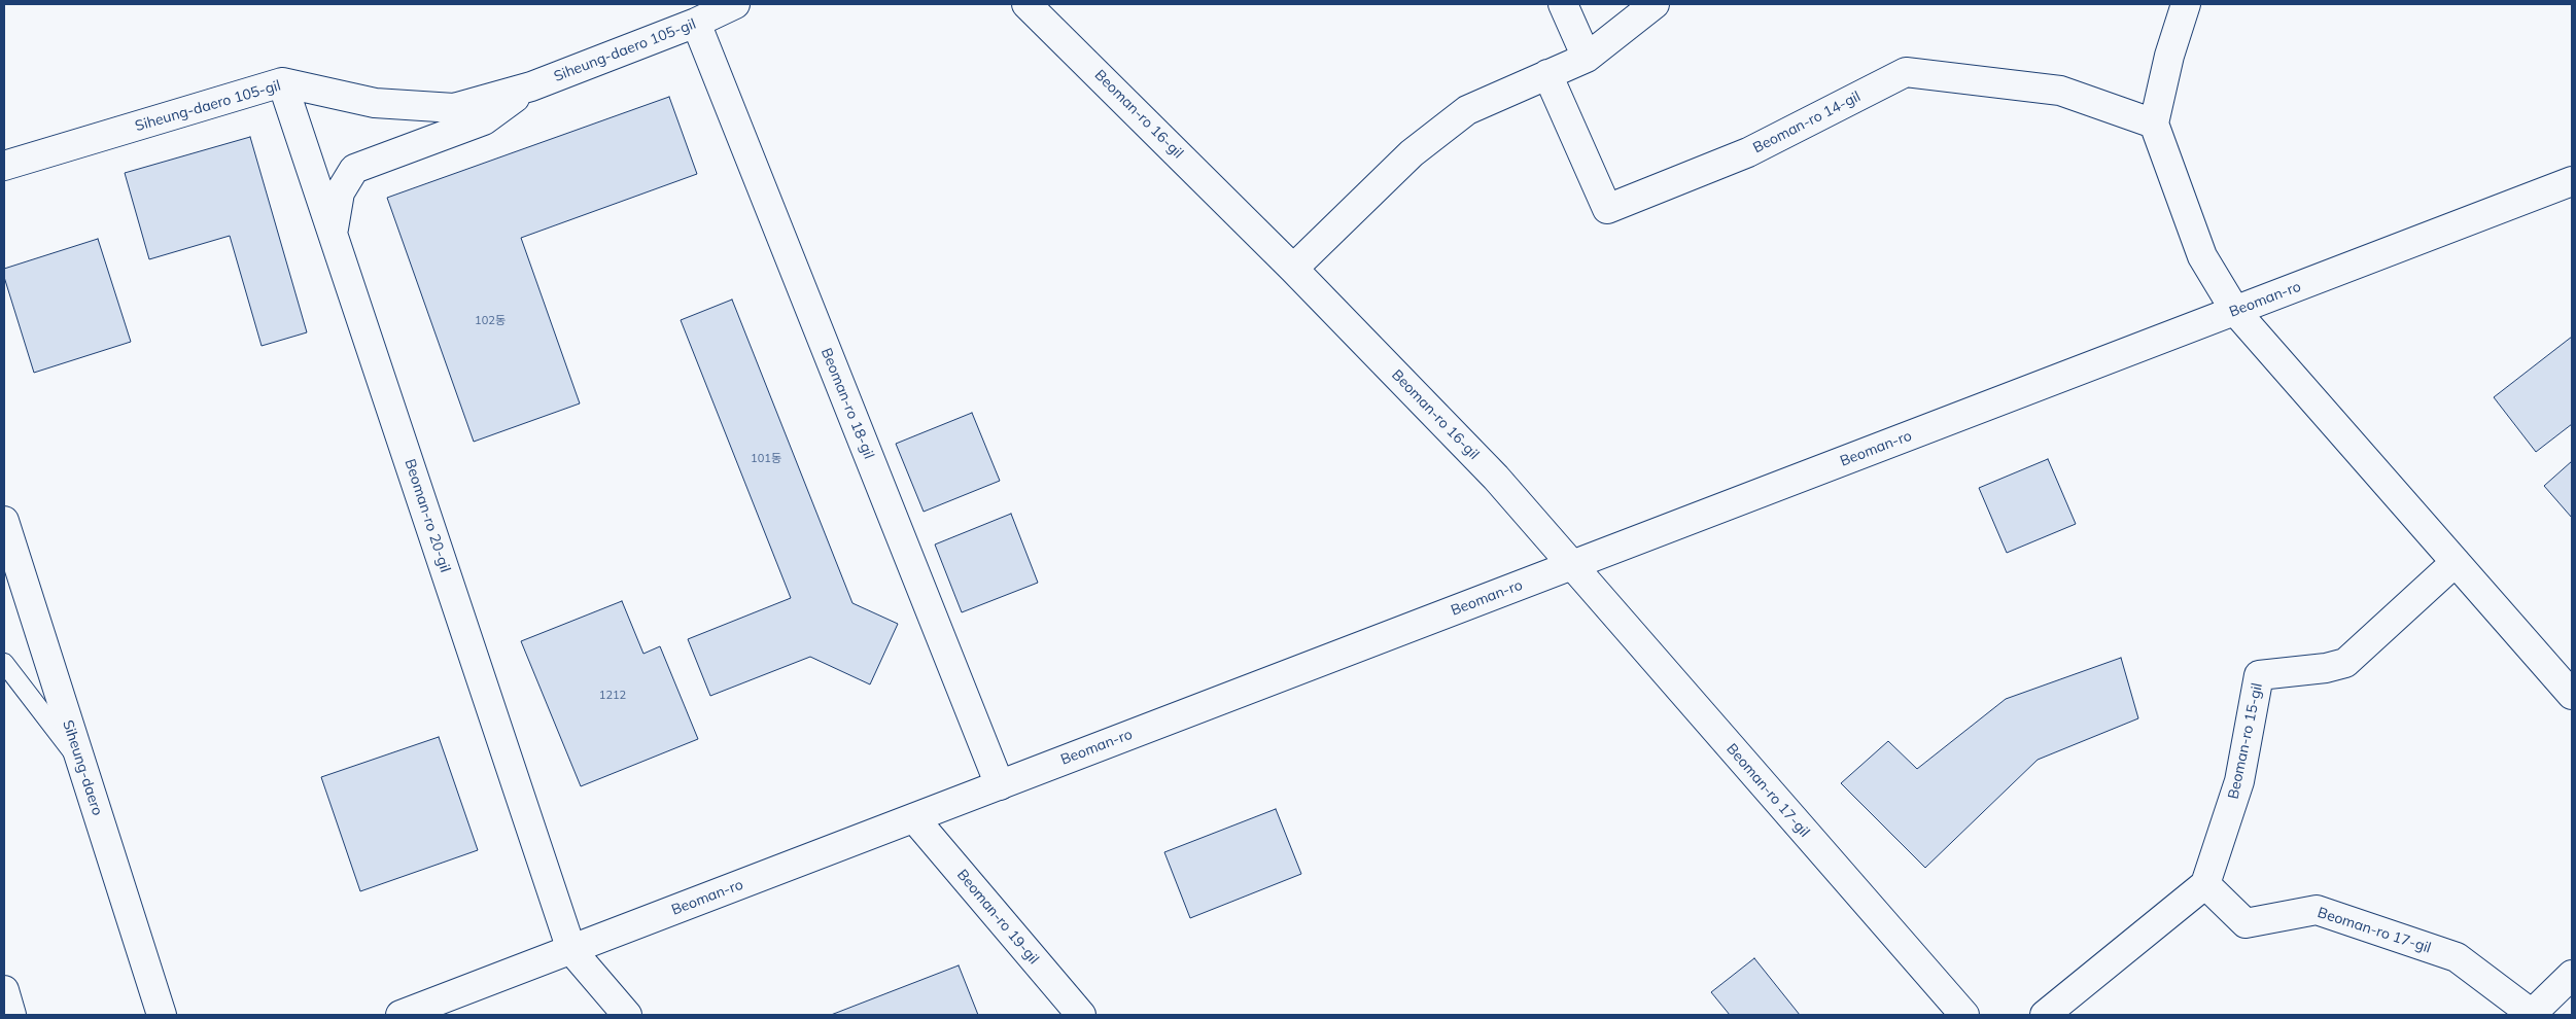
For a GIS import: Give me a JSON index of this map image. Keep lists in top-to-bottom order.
{
  "streets": {
    "street": [
      "Siheung-daero 105-gil",
      "Beoman-ro 16-gil",
      "Beoman-ro 14-gil",
      "Beoman-ro",
      "Beoman-ro 18-gil",
      "Beoman-ro 20-gil",
      "Beoman-ro 15-gil",
      "Siheung-daero",
      "Beoman-ro 17-gil",
      "Beoman-ro 19-gil"
    ]
  },
  "crossings": [
    ["Siheung-daero 105-gil", "Beoman-ro 18-gil"],
    ["Siheung-daero 105-gil", "Beoman-ro 20-gil"],
    ["Beoman-ro 16-gil", "Beoman-ro"],
    ["Beoman-ro 16-gil", "Beoman-ro 17-gil"],
    ["Beoman-ro", "Beoman-ro 18-gil"],
    ["Beoman-ro", "Beoman-ro 20-gil"],
    ["Beoman-ro", "Beoman-ro 17-gil"],
    ["Beoman-ro", "Beoman-ro 19-gil"],
    ["Beoman-ro 15-gil", "Beoman-ro 17-gil"]
  ],
  "house_numbers": ["102동", "101동", "1212"]
}
